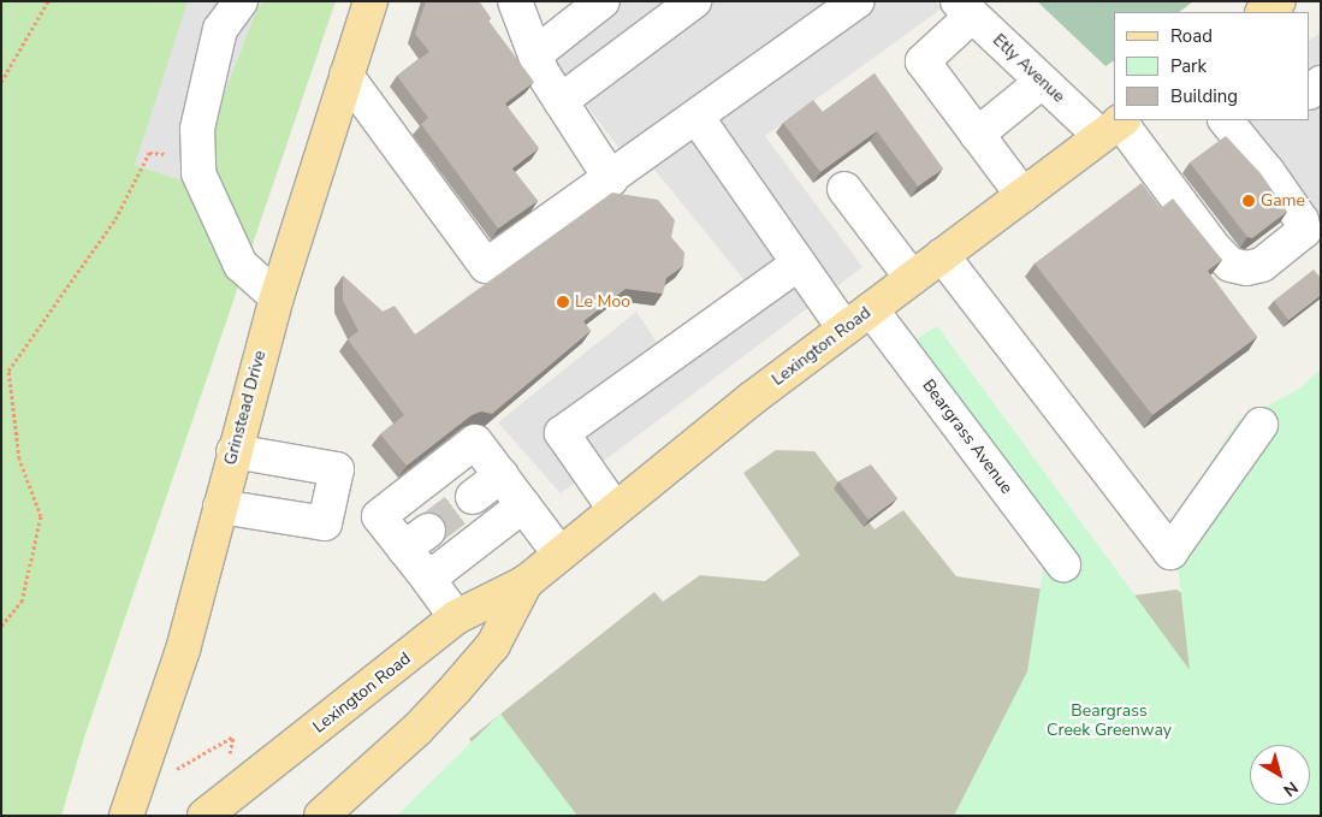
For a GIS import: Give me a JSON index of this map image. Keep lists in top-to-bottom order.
{
  "streets": {
    "main road": ["Lexington Road", "Grinstead Drive"],
    "street": ["Etly Avenue", "Beargrass Avenue"]
  },
  "crossings": [
    ["Etly Avenue", "Lexington Road"],
    ["Lexington Road", "Beargrass Avenue"]
  ],
  "parks": ["Beargrass Creek Greenway"],
  "places": ["Game", "Le Moo"],
  "legend": ["Road", "Park", "Building"],
  "north": "bottom right"
}
